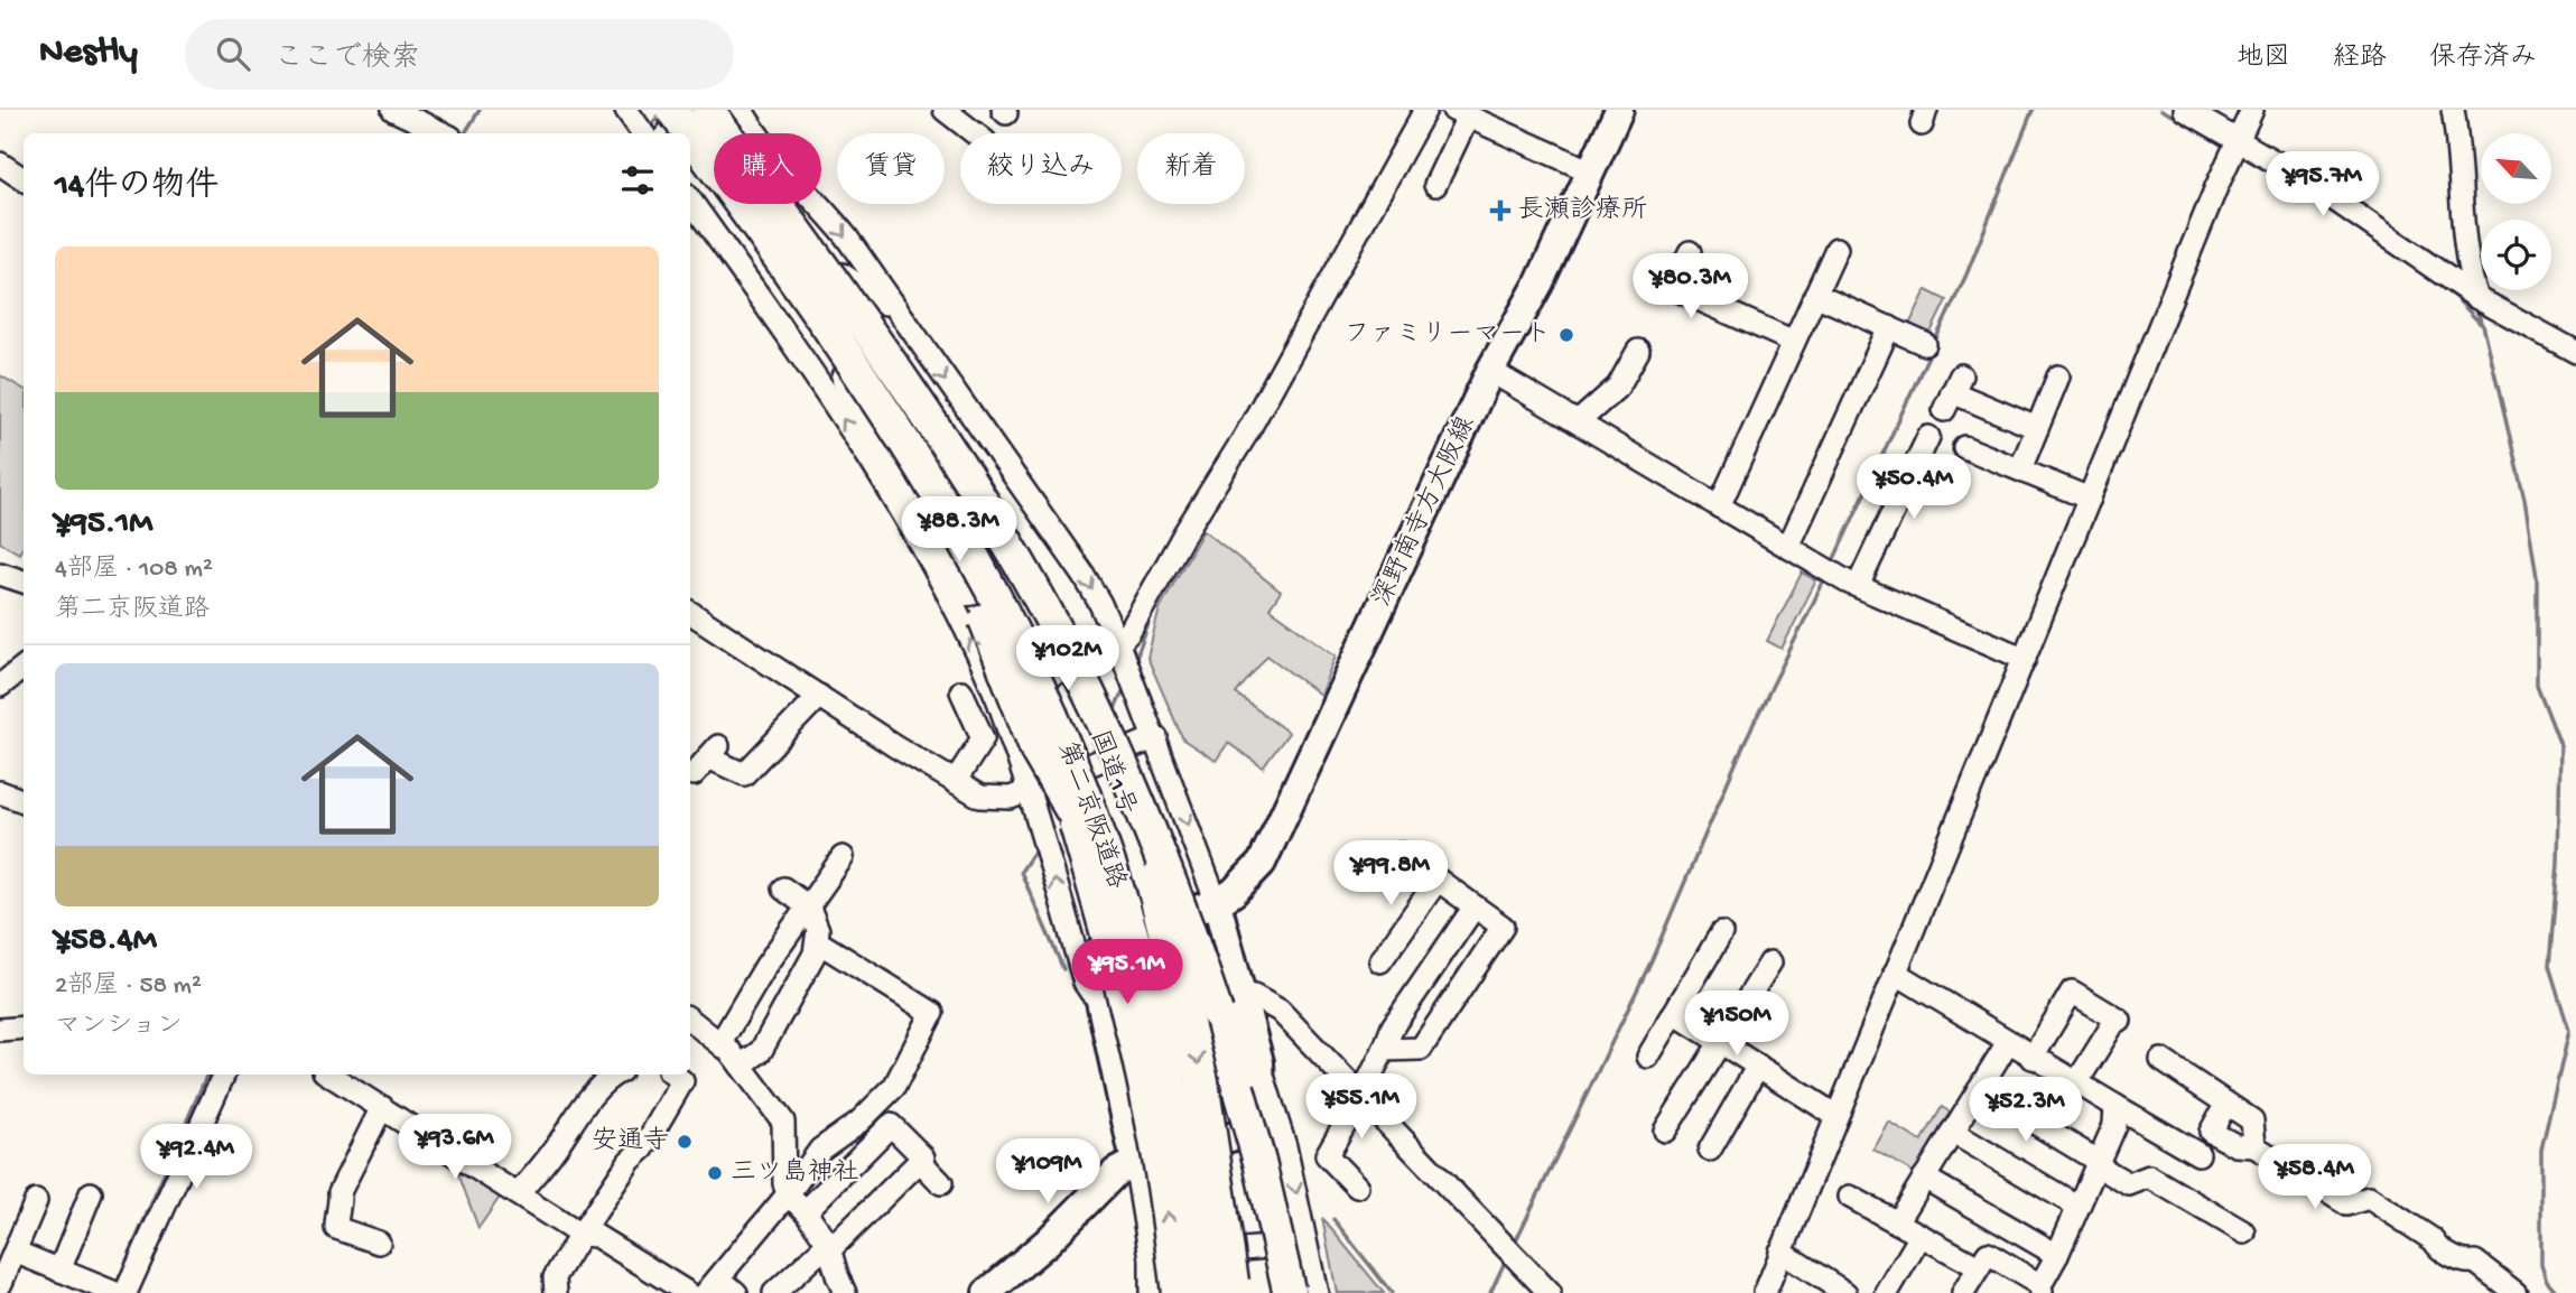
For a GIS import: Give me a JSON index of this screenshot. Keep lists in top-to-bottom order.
{
  "streets": {
    "highway": ["国道1号", "第二京阪道路"],
    "main road": ["深野南寺方大阪線"]
  },
  "crossings": [
    ["国道1号", "第二京阪道路"]
  ],
  "places": {
    "health": ["長瀬診療所"],
    "other": ["ファミリーマート", "安通寺", "三ツ島神社"]
  },
  "north": "top left",
  "page": {
    "header": "Nestly",
    "search": "ここで検索",
    "nav": ["地図", "経路", "保存済み"],
    "chip": [
      "購入",
      "賃貸",
      "絞り込み",
      "新着"
    ],
    "heading": "14件の物件",
    "price": [
      "¥95.7M",
      "¥80.3M",
      "¥50.4M",
      "¥88.3M",
      "¥102M",
      "¥99.8M",
      "¥95.1M",
      "¥150M",
      "¥55.1M",
      "¥52.3M",
      "¥93.6M",
      "¥92.4M",
      "¥109M",
      "¥58.4M"
    ],
    "list": [
      {
        "name": "¥95.1M",
        "note": "4部屋 · 108 m² · 第二京阪道路"
      },
      {
        "name": "¥58.4M",
        "note": "2部屋 · 58 m² · マンション"
      }
    ]
  }
}
